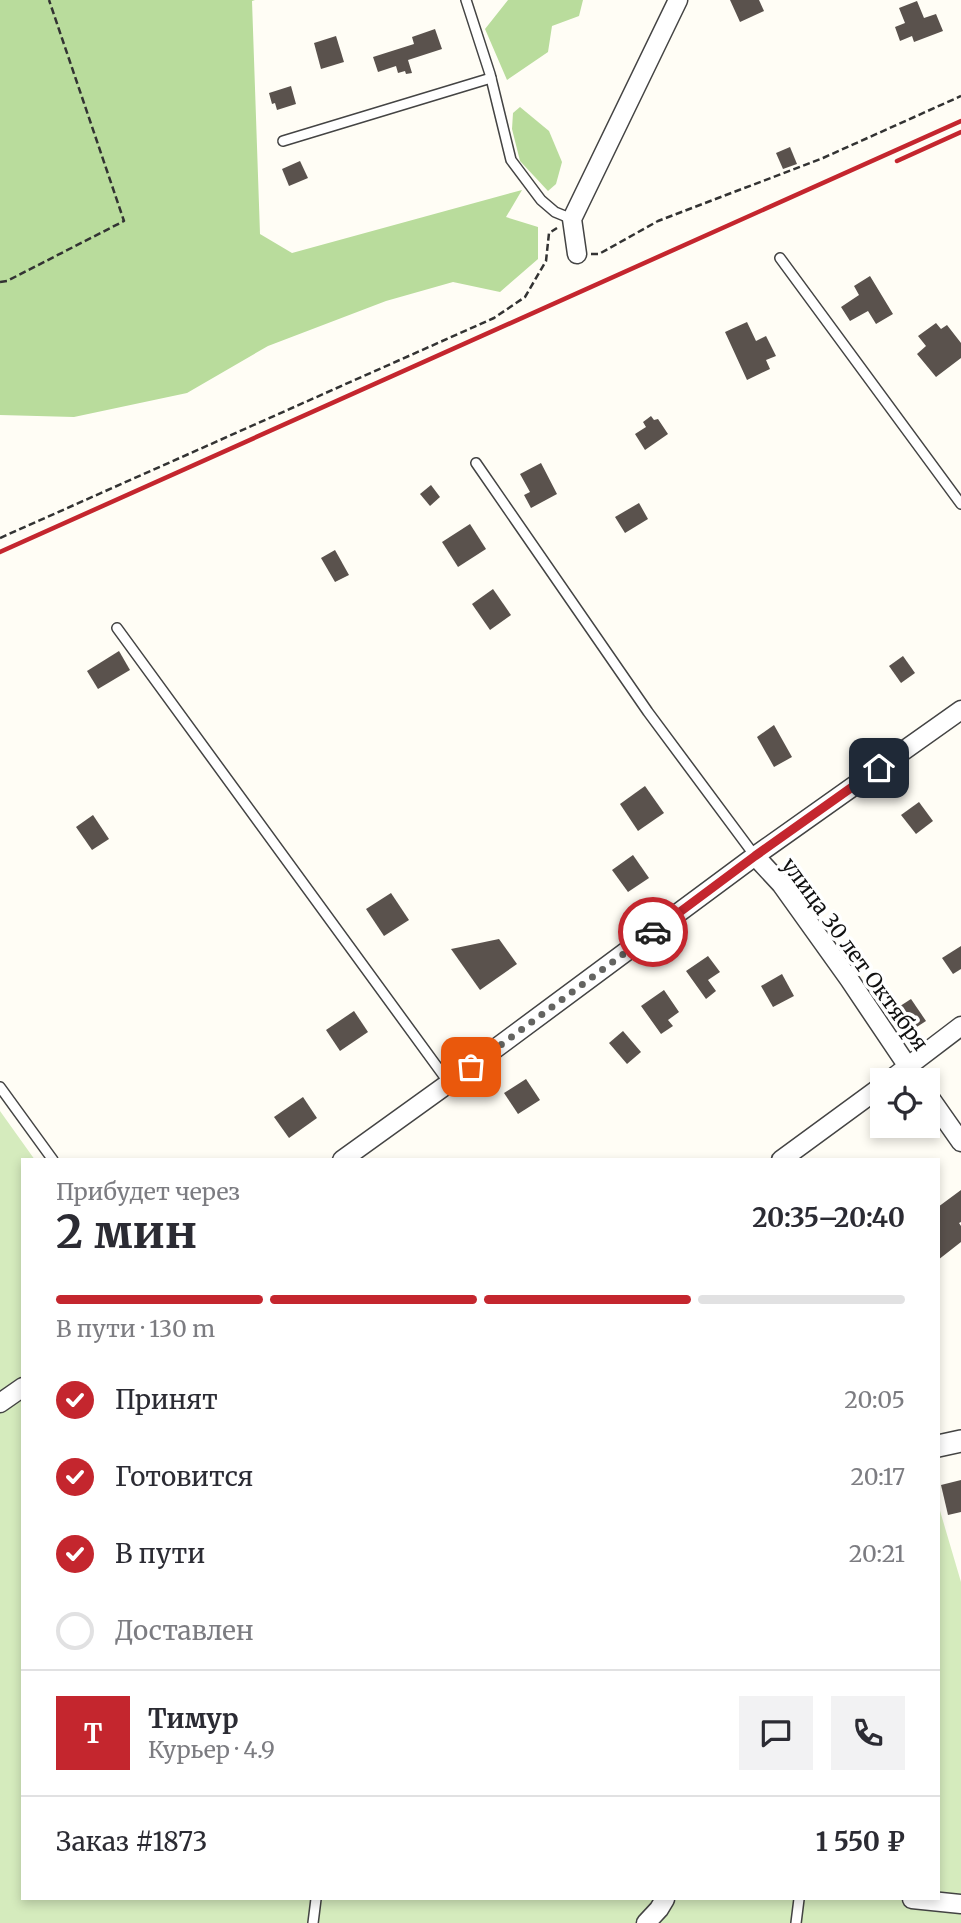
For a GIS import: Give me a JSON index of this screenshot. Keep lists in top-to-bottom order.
{
  "streets": {
    "street": ["улица 30 лет Октября"]
  },
  "page": {
    "heading": ["2 мин", "Прибудет через", "20:35–20:40"],
    "panel": [
      "Тимур",
      "Курьер · 4.9",
      "Заказ #1873",
      "1 550 ₽"
    ],
    "bar": "В пути · 130 m",
    "list": [
      ["Принят", "20:05"],
      ["Готовится", "20:17"],
      ["В пути", "20:21"],
      "Доставлен"
    ],
    "round": "Т"
  }
}
